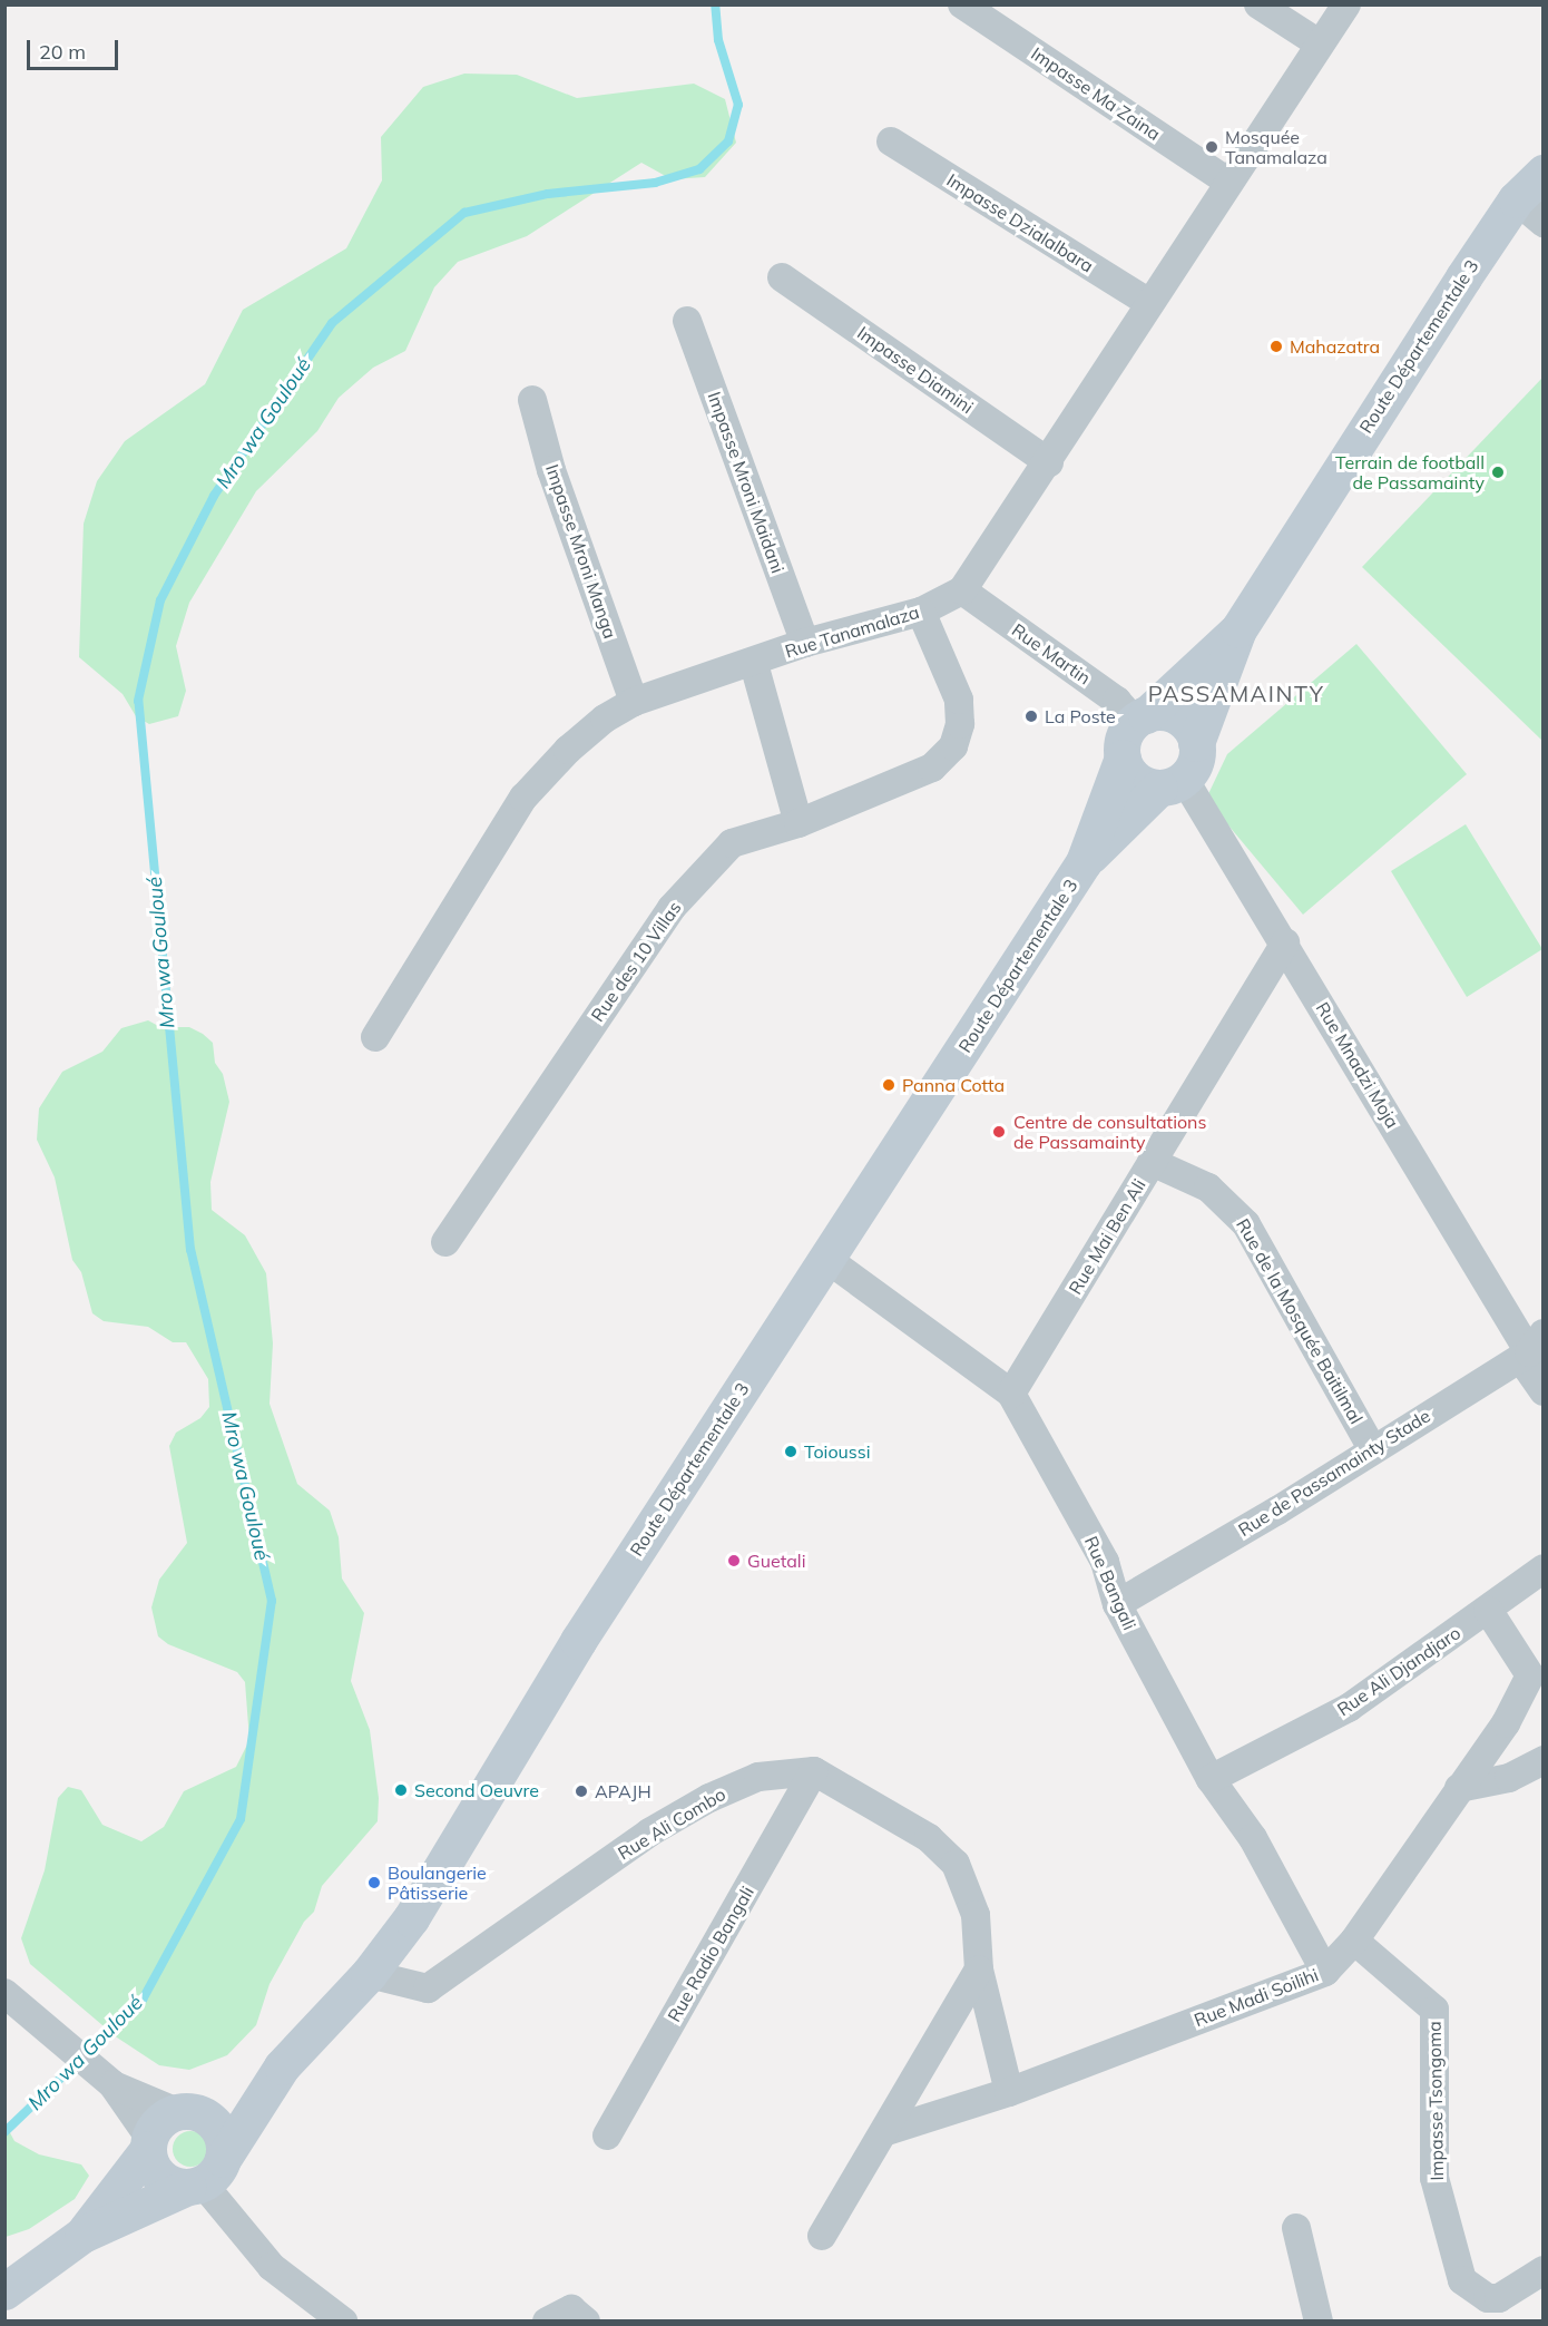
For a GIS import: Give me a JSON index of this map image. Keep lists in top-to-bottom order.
{
  "streets": {
    "main road": ["Route Départementale 3"],
    "street": [
      "Impasse Ma Zaina",
      "Impasse Dzialalbara",
      "Impasse Diamini",
      "Impasse Mroni Maidani",
      "Impasse Mroni Manga",
      "Rue Tanamalaza",
      "Rue Martin",
      "Rue des 10 Villas",
      "Rue Mnadzi Moja",
      "Rue Mai Ben Ali",
      "Rue de la Mosquée Baitilmal",
      "Rue de Passamainty Stade",
      "Rue Bangali",
      "Rue Ali Djandjaro",
      "Rue Ali Combo",
      "Rue Radio Bangali",
      "Rue Madi Soilihi",
      "Impasse Tsongoma"
    ]
  },
  "crossings": [
    ["Impasse Ma Zaina", "Rue Tanamalaza"],
    ["Impasse Dzialalbara", "Rue Tanamalaza"],
    ["Route Départementale 3", "Rue Martin"],
    ["Route Départementale 3", "Rue Mnadzi Moja"],
    ["Route Départementale 3", "Rue Bangali"],
    ["Route Départementale 3", "Rue Ali Combo"],
    ["Impasse Diamini", "Rue Tanamalaza"],
    ["Impasse Mroni Maidani", "Rue Tanamalaza"],
    ["Impasse Mroni Manga", "Rue Tanamalaza"],
    ["Rue Tanamalaza", "Rue Martin"],
    ["Rue Tanamalaza", "Rue des 10 Villas"],
    ["Rue Martin", "Rue Mnadzi Moja"],
    ["Rue Mnadzi Moja", "Rue Mai Ben Ali"],
    ["Rue Mnadzi Moja", "Rue de Passamainty Stade"],
    ["Rue Mai Ben Ali", "Rue de la Mosquée Baitilmal"],
    ["Rue Mai Ben Ali", "Rue Bangali"],
    ["Rue de la Mosquée Baitilmal", "Rue de Passamainty Stade"],
    ["Rue de Passamainty Stade", "Rue Bangali"],
    ["Rue Bangali", "Rue Ali Djandjaro"],
    ["Rue Bangali", "Rue Madi Soilihi"],
    ["Rue Ali Djandjaro", "Rue Madi Soilihi"],
    ["Rue Ali Combo", "Rue Radio Bangali"],
    ["Rue Madi Soilihi", "Impasse Tsongoma"]
  ],
  "districts": ["PASSAMAINTY"],
  "water": ["Mro wa Gouloué"],
  "places": [
    "Mosquée Tanamalaza",
    "Mahazatra",
    "Terrain de football de Passamainty",
    "La Poste",
    "Panna Cotta",
    "Centre de consultations de Passamainty",
    "Toioussi",
    "Guetali",
    "Second Oeuvre",
    "APAJH",
    "Boulangerie Pâtisserie"
  ],
  "scale_bar": "20 m"
}
